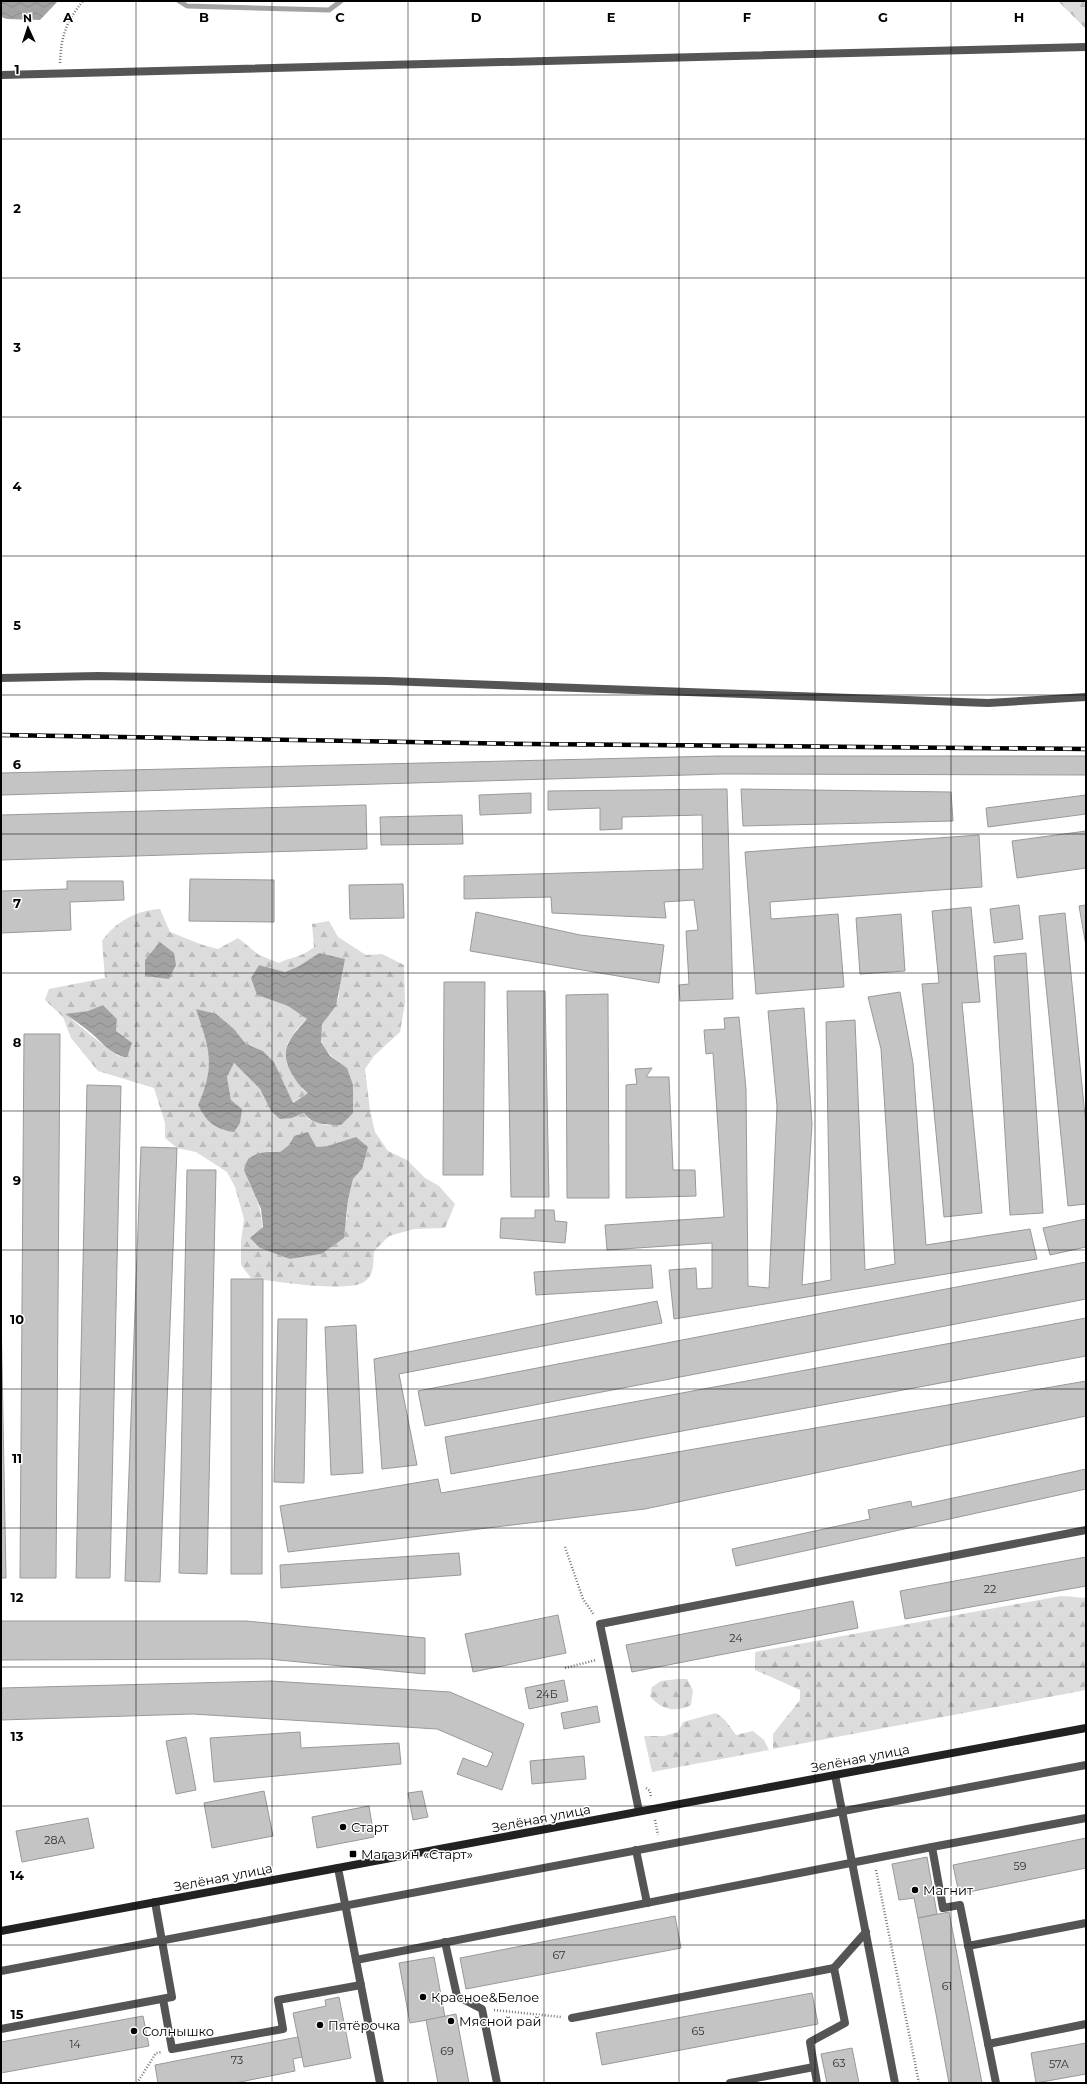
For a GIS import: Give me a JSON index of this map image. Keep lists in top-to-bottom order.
{
  "streets": {
    "main road": ["Зелёная улица"]
  },
  "places": {
    "other": [
      "Старт",
      "Магнит",
      "Красное&Белое",
      "Мясной рай",
      "Пятёрочка",
      "Солнышко"
    ],
    "transit": ["Магазин «Старт»"]
  },
  "house_numbers": [
    "22",
    "24",
    "24Б",
    "28А",
    "59",
    "67",
    "61",
    "65",
    "14",
    "69",
    "73",
    "63",
    "57А"
  ],
  "north": "top",
  "grid": {
    "columns": [
      "A",
      "B",
      "C",
      "D",
      "E",
      "F",
      "G",
      "H"
    ],
    "rows": [
      "1",
      "2",
      "3",
      "4",
      "5",
      "6",
      "7",
      "8",
      "9",
      "10",
      "11",
      "12",
      "13",
      "14",
      "15"
    ]
  }
}
